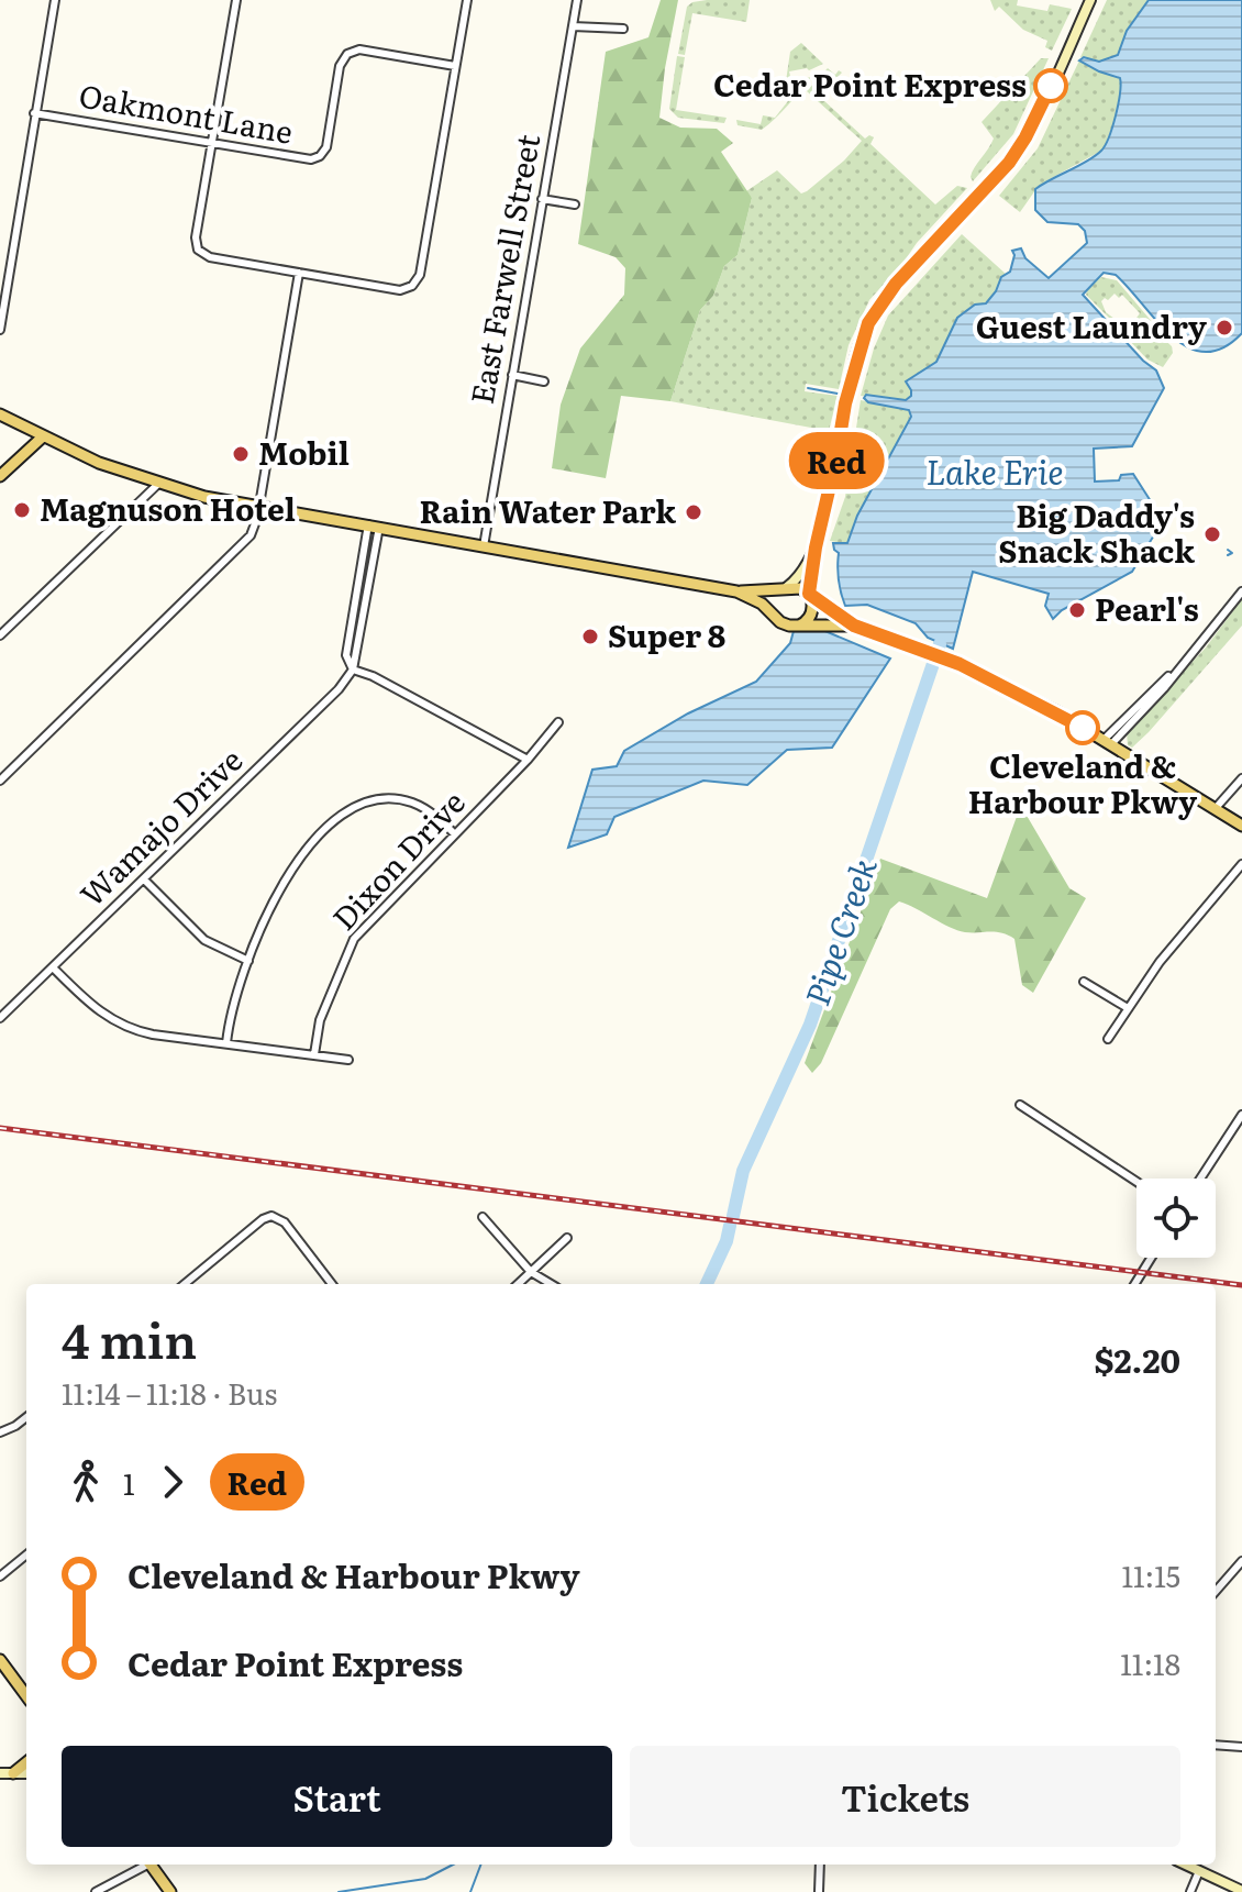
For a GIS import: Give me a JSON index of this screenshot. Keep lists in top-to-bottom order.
{
  "streets": {
    "street": [
      "Oakmont Lane",
      "East Farwell Street",
      "Wamajo Drive",
      "Dixon Drive"
    ]
  },
  "water": ["Lake Erie", "Pipe Creek"],
  "places": [
    "Cedar Point Express",
    "Guest Laundry",
    "Mobil",
    "Magnuson Hotel",
    "Rain Water Park",
    "Big Daddy's Snack Shack",
    "Pearl's",
    "Super 8",
    "Cleveland & Harbour Pkwy"
  ],
  "lines": ["bus line Red"],
  "page": {
    "on_map": "Red",
    "heading": ["4 min", "11:14 – 11:18 · Bus", "$2.20"],
    "legs": ["1", "Red"],
    "list": [
      {
        "name": "Cleveland & Harbour Pkwy",
        "value": "11:15"
      },
      {
        "name": "Cedar Point Express",
        "value": "11:18"
      }
    ],
    "buttons": ["Start", "Tickets"]
  }
}
